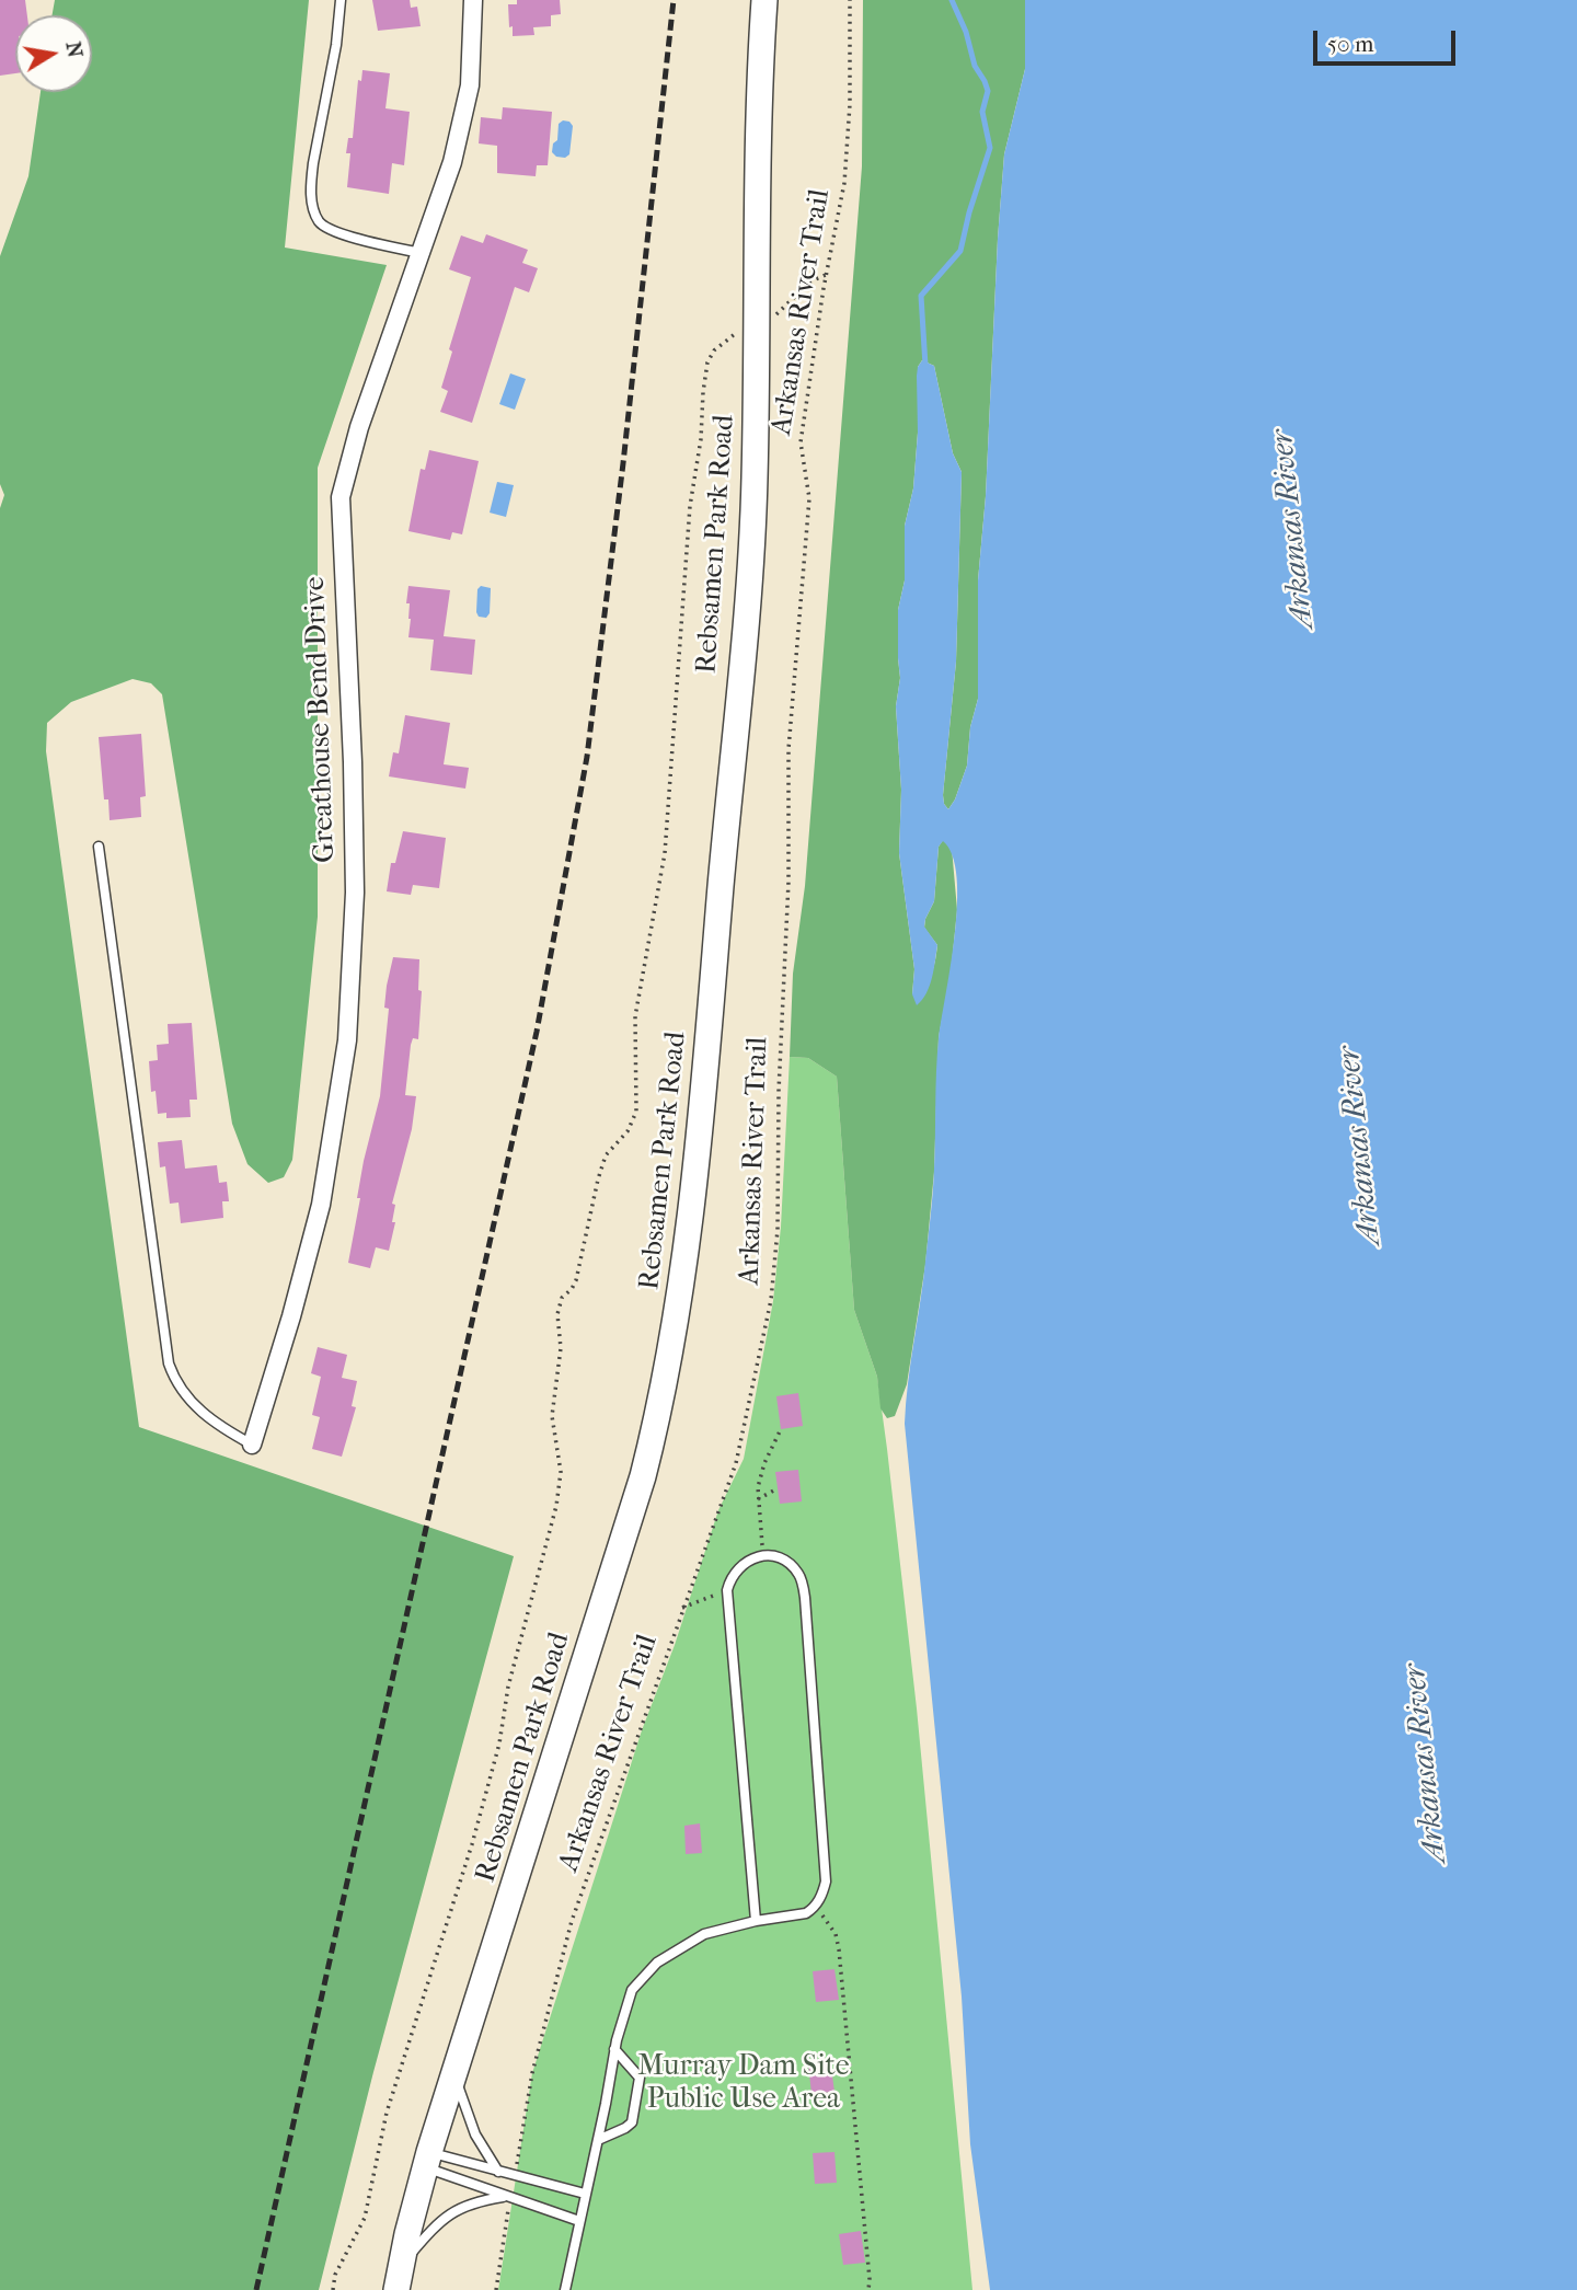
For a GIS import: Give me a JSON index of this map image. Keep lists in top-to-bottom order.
{
  "streets": {
    "street": ["Rebsamen Park Road", "Greathouse Bend Drive"],
    "path": ["Arkansas River Trail"]
  },
  "water": ["Arkansas River"],
  "parks": ["Murray Dam Site Public Use Area"],
  "scale_bar": "50 m",
  "north": "right"
}
